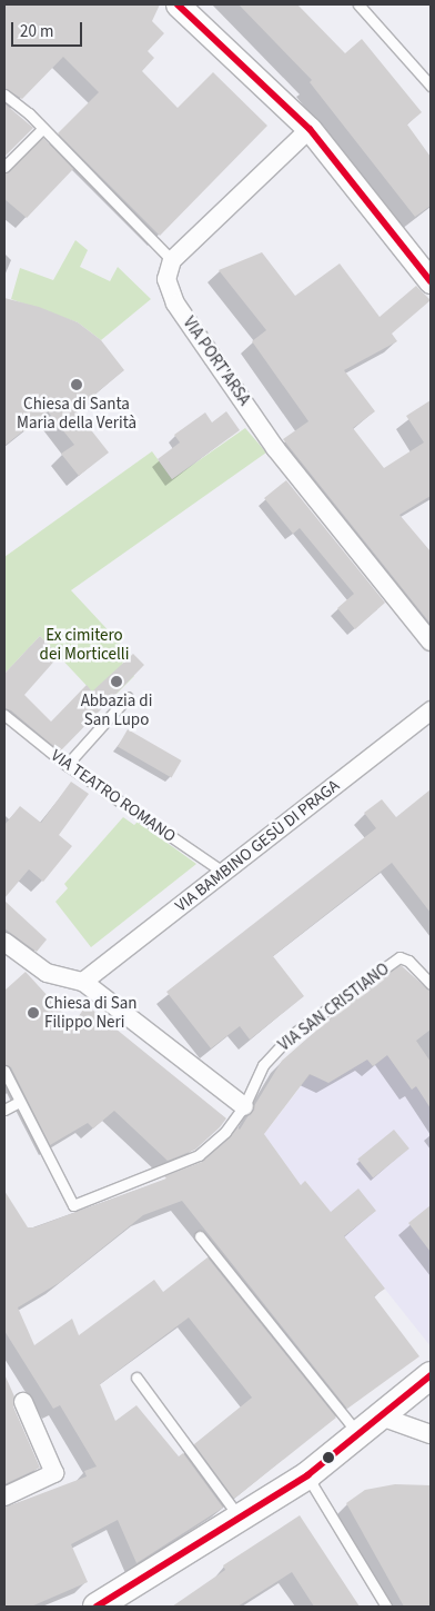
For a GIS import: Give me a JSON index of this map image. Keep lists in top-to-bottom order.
{
  "streets": {
    "street": ["VIA PORT'ARSA", "VIA BAMBINO GESÙ DI PRAGA"],
    "lane": ["VIA TEATRO ROMANO", "VIA SAN CRISTIANO"]
  },
  "crossings": [
    ["VIA TEATRO ROMANO", "VIA BAMBINO GESÙ DI PRAGA"]
  ],
  "parks": ["Ex cimitero dei Morticelli"],
  "places": ["Chiesa di Santa Maria della Verità", "Abbazia di San Lupo", "Chiesa di San Filippo Neri"],
  "scale_bar": "20 m"
}
